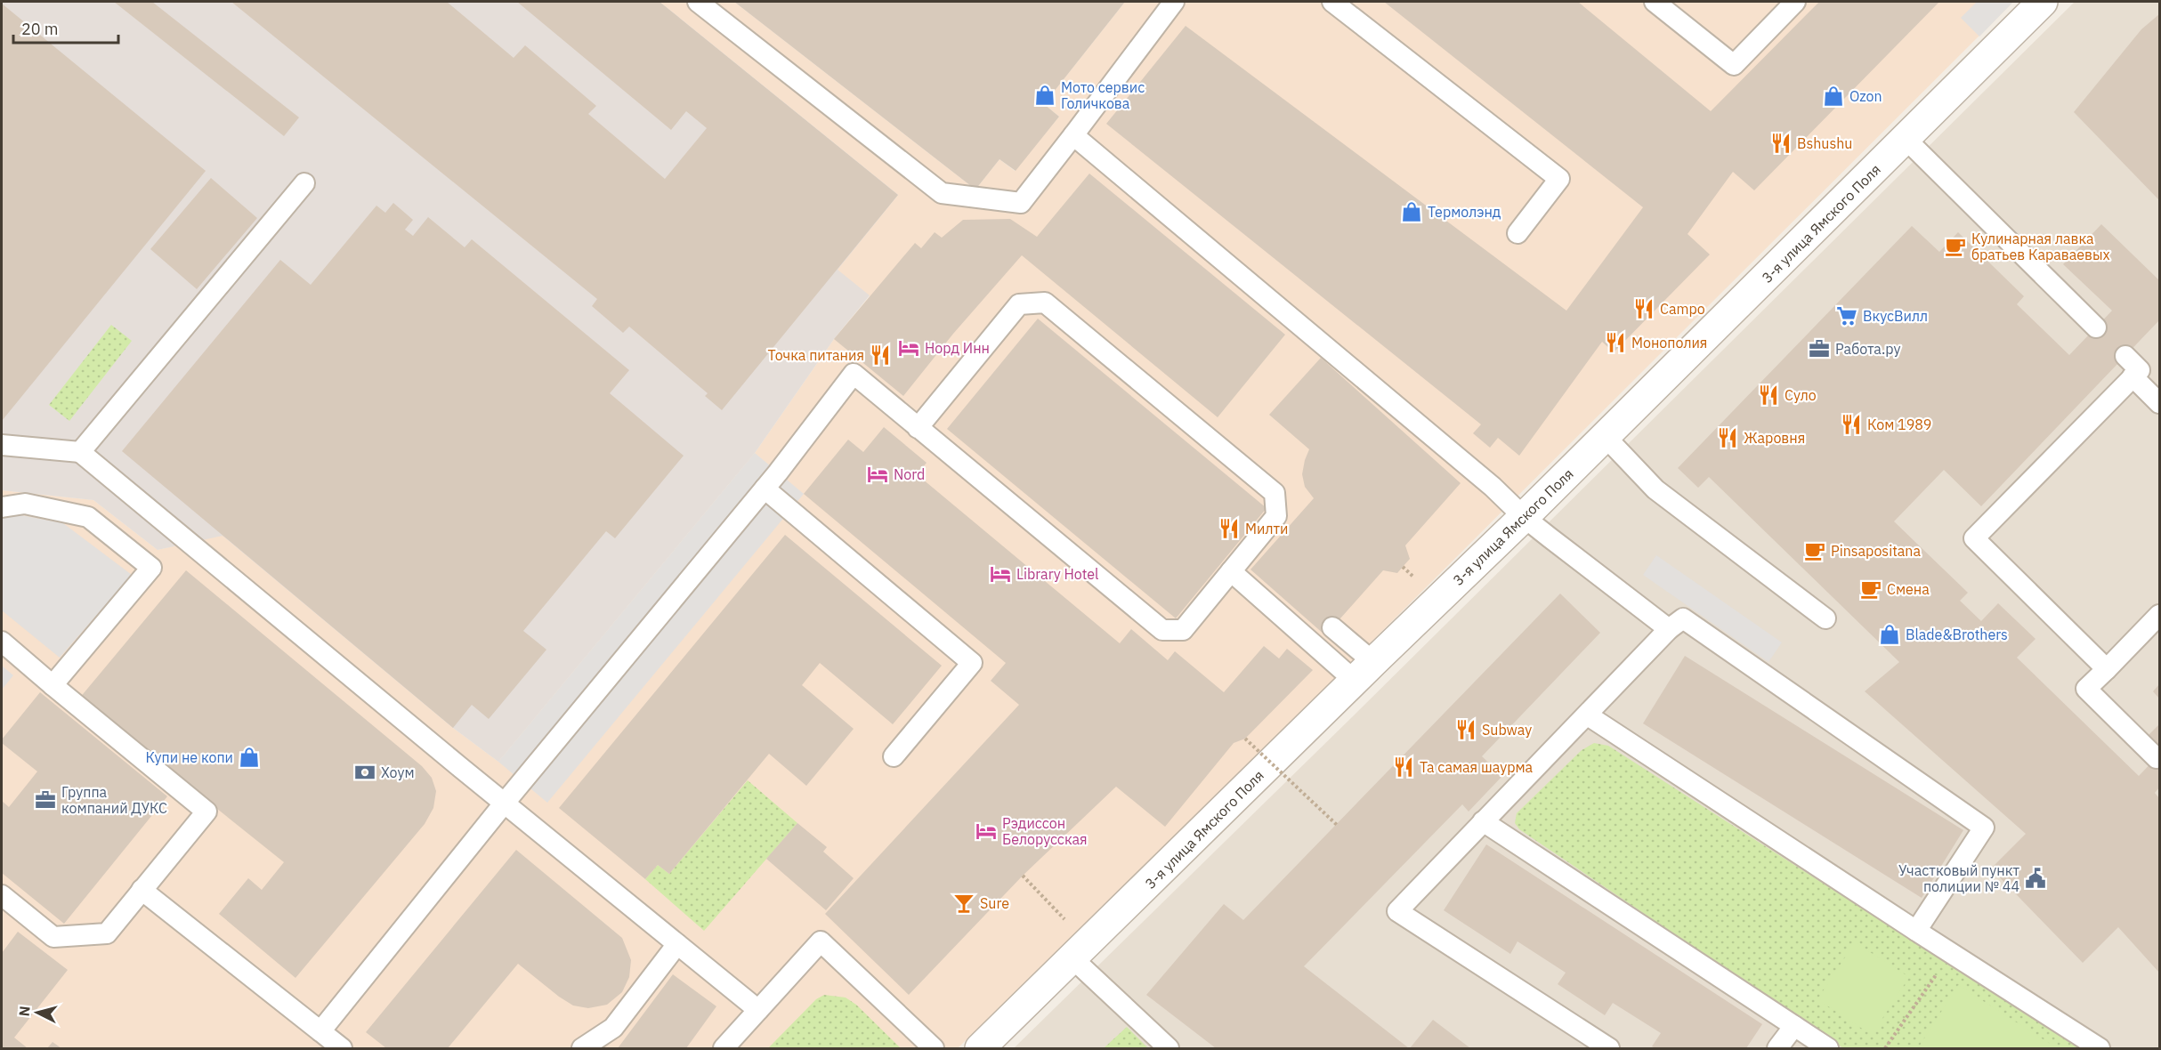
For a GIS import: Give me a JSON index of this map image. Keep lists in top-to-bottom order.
{
  "streets": {
    "street": ["3-я улица Ямского Поля"]
  },
  "places": {
    "shop": [
      "Мото сервис Голичкова",
      "Ozon",
      "Термолэнд",
      "Blade&Brothers",
      "Купи не копи"
    ],
    "restaurant": [
      "Bshushu",
      "Campo",
      "Монополия",
      "Точка питания",
      "Суло",
      "Ком 1989",
      "Жаровня",
      "Милти",
      "Subway",
      "Та самая шаурма"
    ],
    "cafe": ["Кулинарная лавка братьев Караваевых", "Pinsapositana", "Смена"],
    "supermarket": ["ВкусВилл"],
    "hotel": [
      "Норд Инн",
      "Nord",
      "Library Hotel",
      "Рэдиссон Белорусская"
    ],
    "office": ["Работа.ру", "Группа компаний ДУКС"],
    "bank": ["Хоум"],
    "public building": ["Участковый пункт полиции № 44"],
    "bar": ["Sure"]
  },
  "scale_bar": "20 m",
  "north": "left"
}
